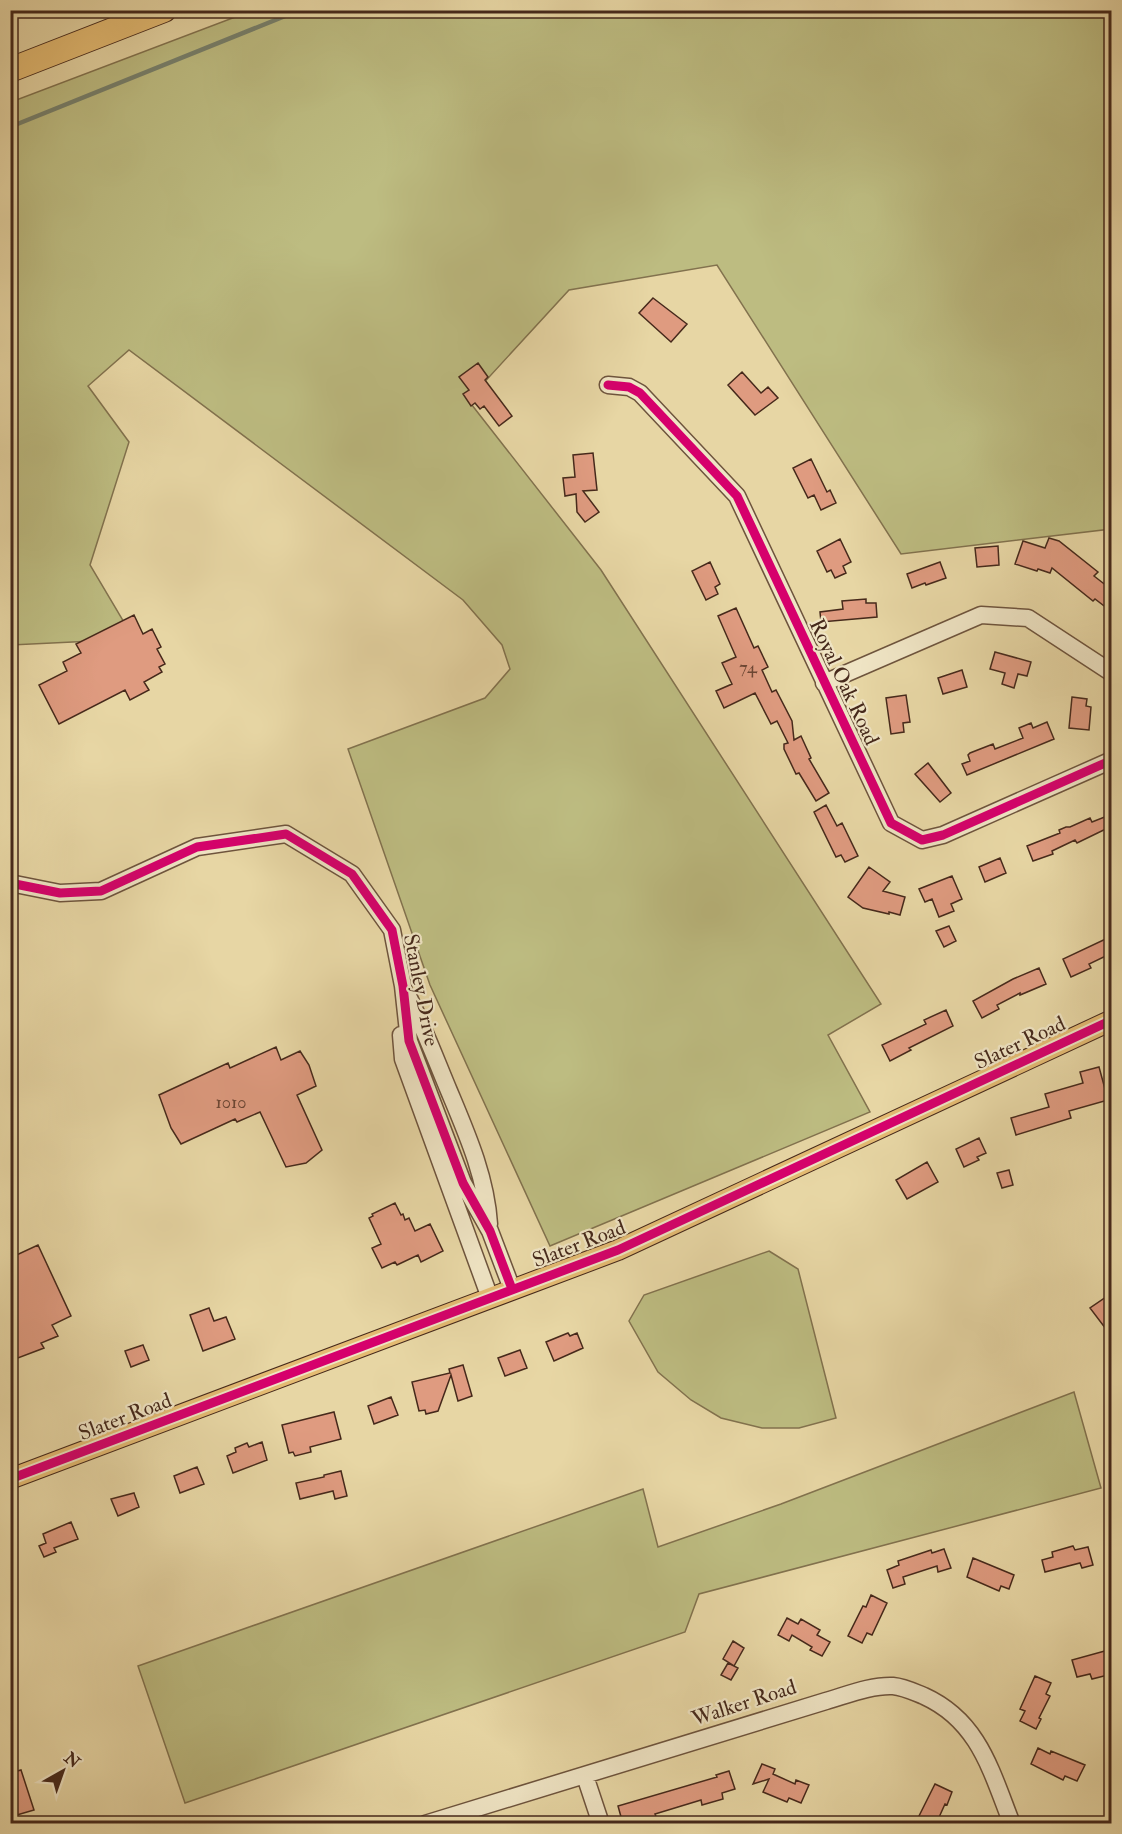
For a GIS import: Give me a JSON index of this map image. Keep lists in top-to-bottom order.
{
  "streets": {
    "main road": ["Slater Road"],
    "street": ["Royal Oak Road", "Stanley Drive", "Walker Road"]
  },
  "crossings": [
    ["Stanley Drive", "Slater Road"]
  ],
  "house_numbers": ["74", "1010"],
  "north": "top right"
}
